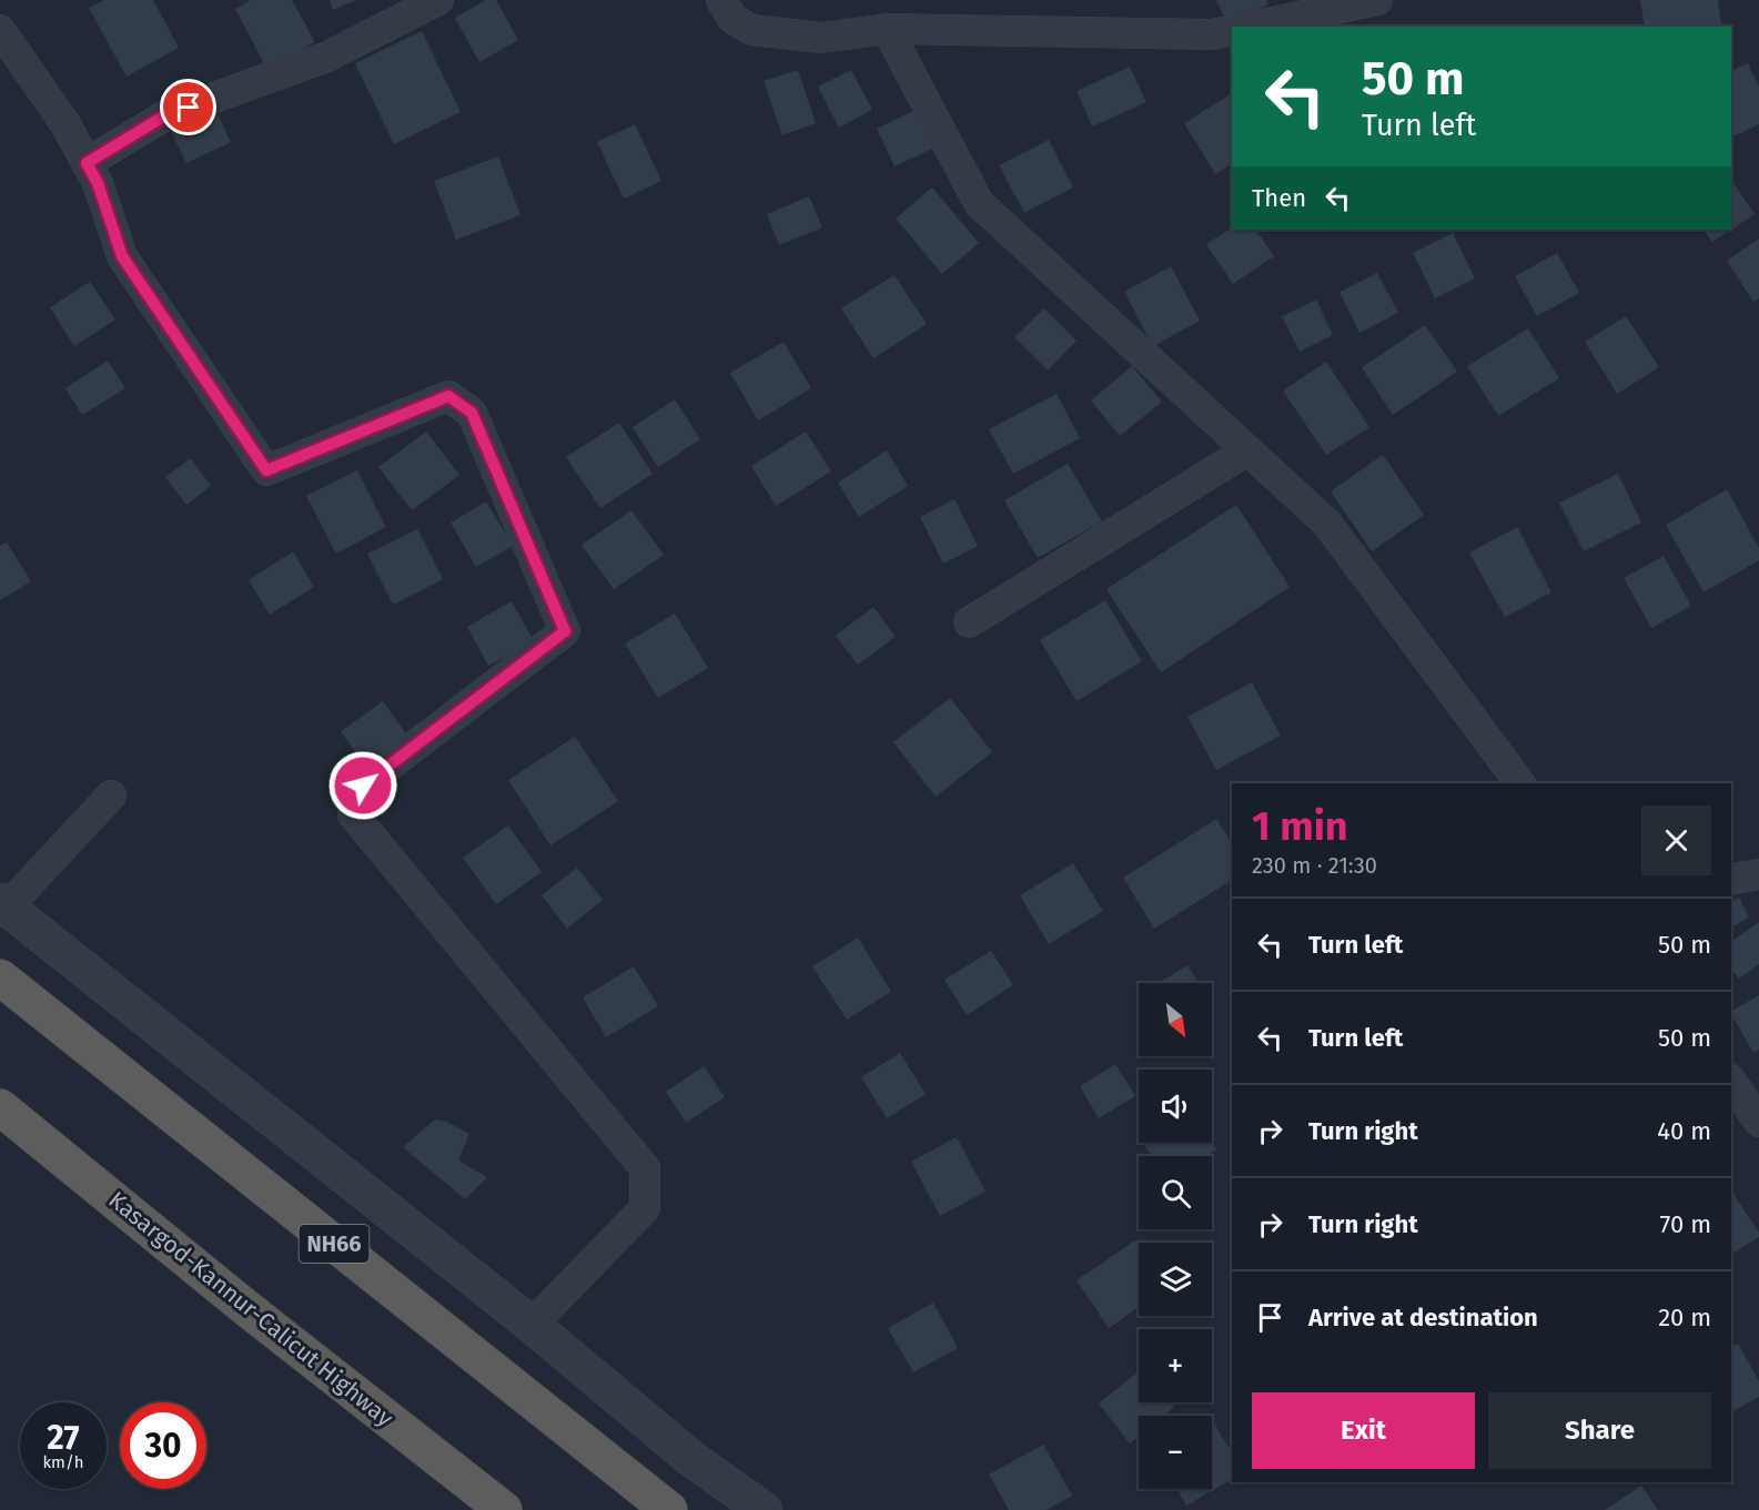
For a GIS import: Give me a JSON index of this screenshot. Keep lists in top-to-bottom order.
{
  "streets": {
    "highway": ["NH66", "Kasargod-Kannur-Calicut Highway"]
  },
  "north": "bottom right",
  "page": {
    "turn": ["50 m", "Turn left"],
    "then": "Then",
    "heading": ["1 min", "230 m · 21:30"],
    "list": [
      {
        "name": "Turn left",
        "value": "50 m"
      },
      {
        "name": "Turn left",
        "value": "50 m"
      },
      {
        "name": "Turn right",
        "value": "40 m"
      },
      {
        "name": "Turn right",
        "value": "70 m"
      },
      {
        "name": "Arrive at destination",
        "value": "20 m"
      }
    ],
    "map_buttons": ["+", "−"],
    "buttons": ["Exit", "Share"],
    "speed": "27 km/h",
    "limit": "30"
  }
}
